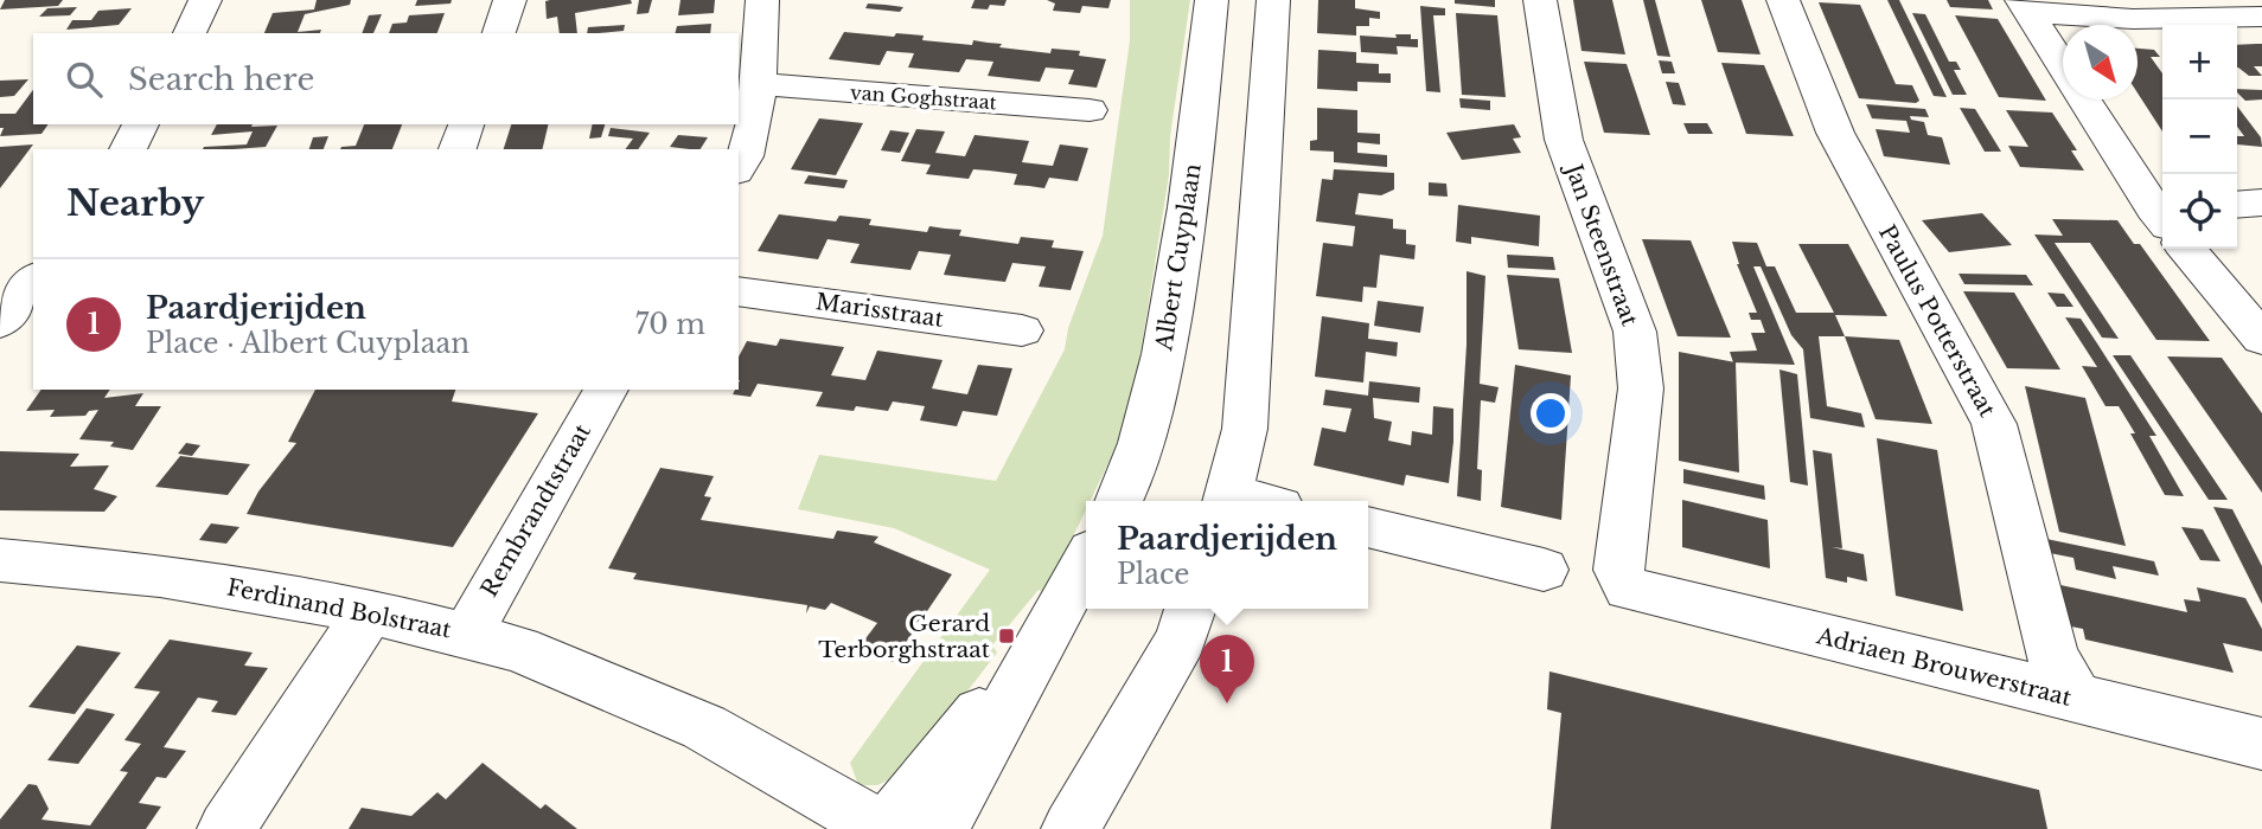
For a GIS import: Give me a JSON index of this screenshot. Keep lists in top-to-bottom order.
{
  "streets": {
    "street": [
      "van Goghstraat",
      "Jan Steenstraat",
      "Albert Cuyplaan",
      "Marisstraat",
      "Paulus Potterstraat",
      "Rembrandtstraat",
      "Ferdinand Bolstraat",
      "Adriaen Brouwerstraat"
    ]
  },
  "crossings": [
    ["Jan Steenstraat", "Adriaen Brouwerstraat"],
    ["Paulus Potterstraat", "Adriaen Brouwerstraat"],
    ["Rembrandtstraat", "Ferdinand Bolstraat"]
  ],
  "places": {
    "transit": ["Gerard Terborghstraat"]
  },
  "north": "bottom right",
  "page": {
    "map_buttons": ["+", "−"],
    "search": "Search here",
    "heading": "Nearby",
    "list": [
      {
        "mark": "1",
        "name": "Paardjerijden",
        "note": "Place · Albert Cuyplaan",
        "value": "70 m"
      }
    ],
    "popup": ["Paardjerijden", "Place"],
    "pins": "1"
  }
}
